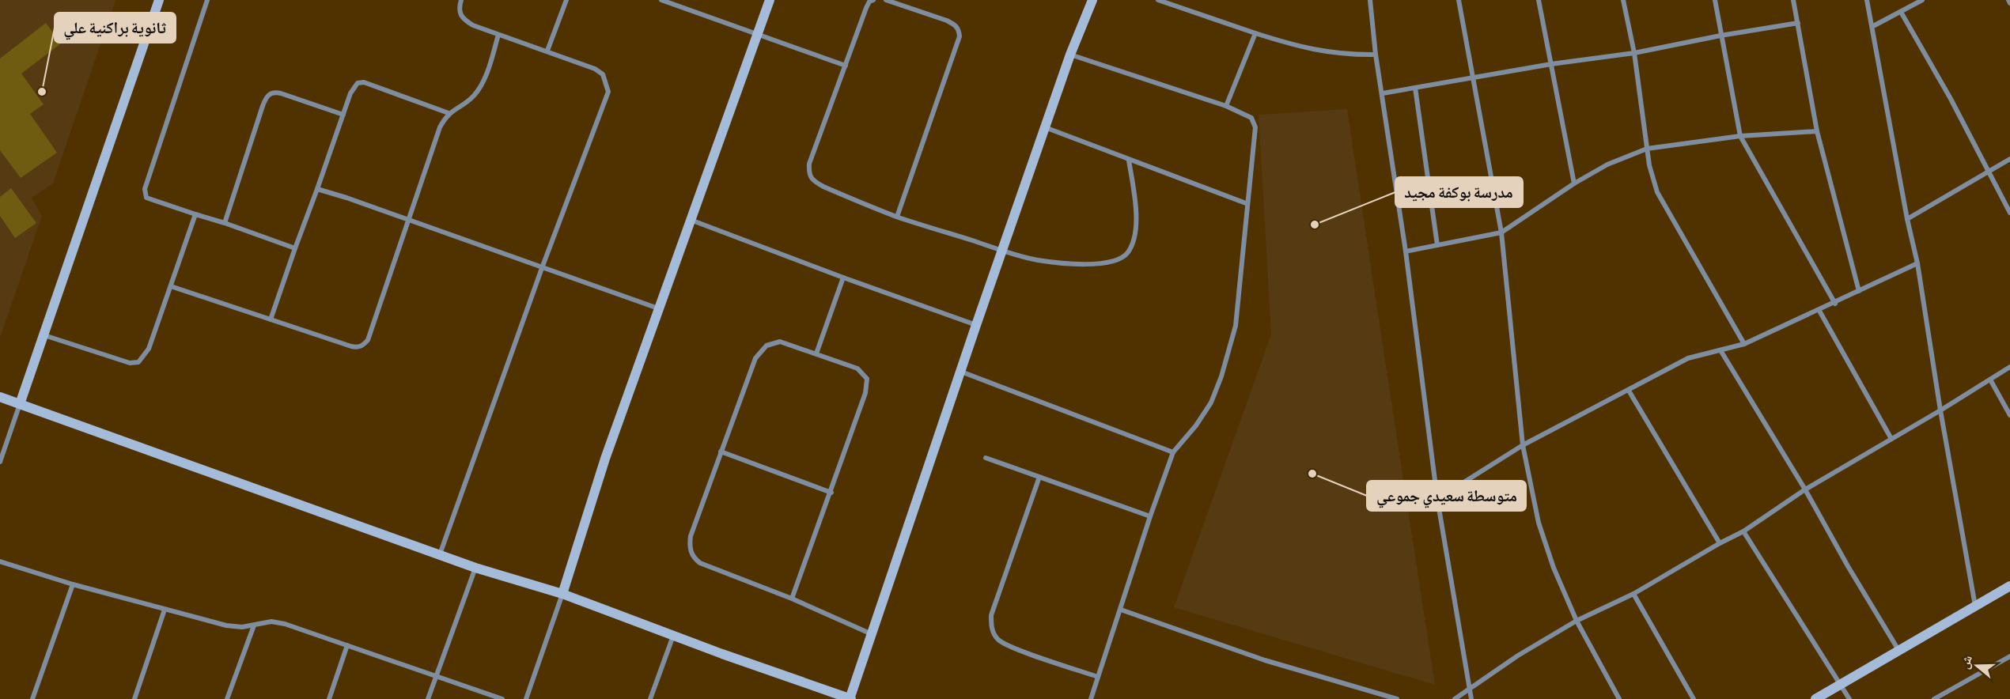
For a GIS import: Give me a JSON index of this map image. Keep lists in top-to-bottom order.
{
  "places": ["ثانوية براكنية علي", "مدرسة بوكفة مجيد", "متوسطة سعيدي جموعي"],
  "north": "left"
}
